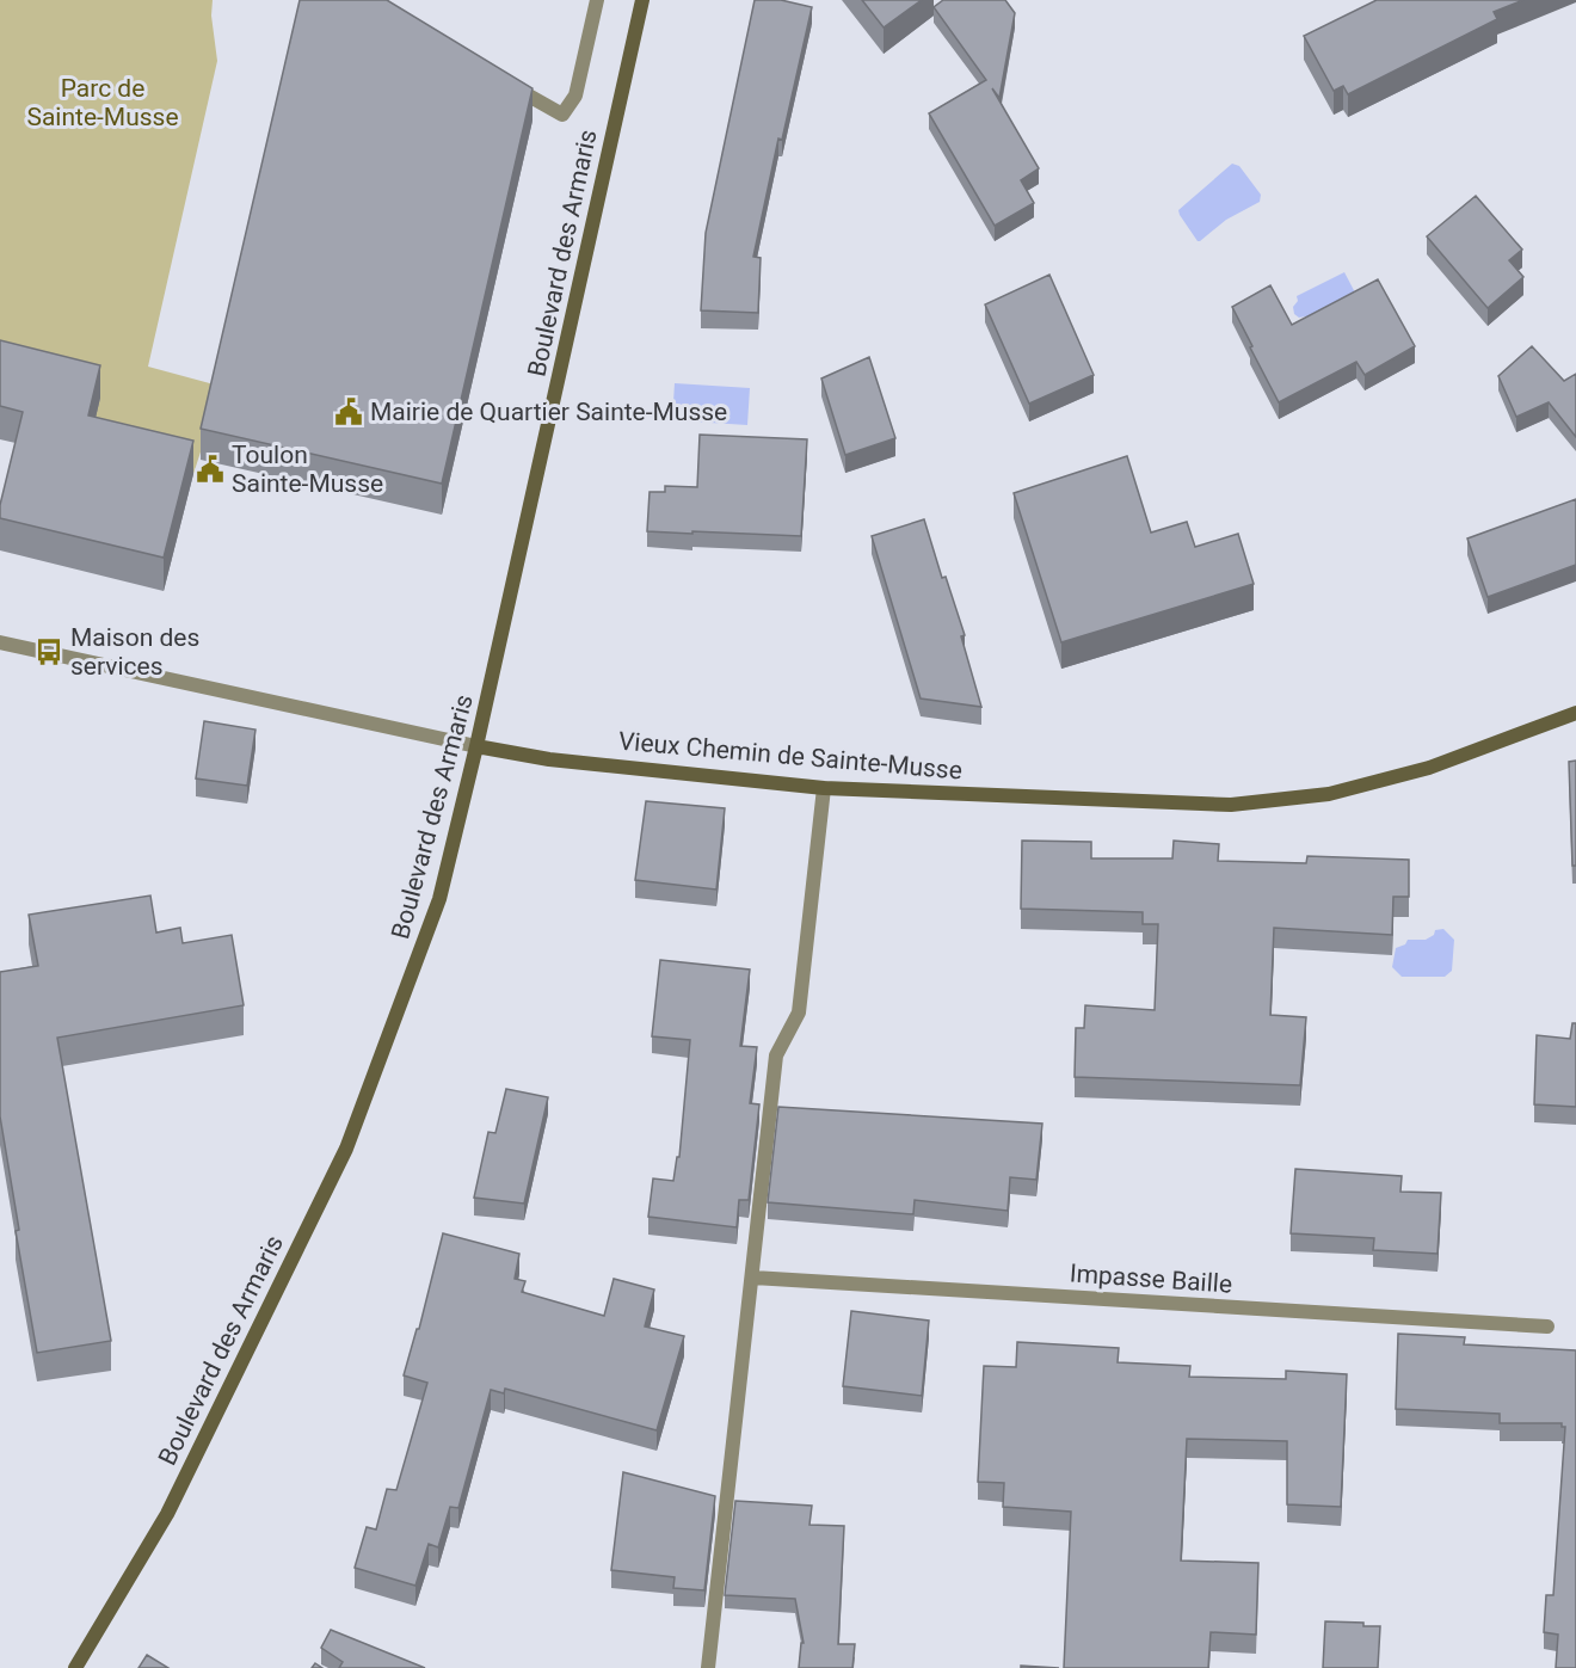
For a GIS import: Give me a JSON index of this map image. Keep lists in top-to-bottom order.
{
  "streets": {
    "main road": ["Boulevard des Armaris", "Vieux Chemin de Sainte-Musse"],
    "street": ["Impasse Baille"]
  },
  "crossings": [
    ["Boulevard des Armaris", "Vieux Chemin de Sainte-Musse"]
  ],
  "parks": ["Parc de Sainte-Musse"],
  "places": {
    "public building": ["Mairie de Quartier Sainte-Musse", "Toulon Sainte-Musse"],
    "bus stop": ["Maison des services"]
  }
}
